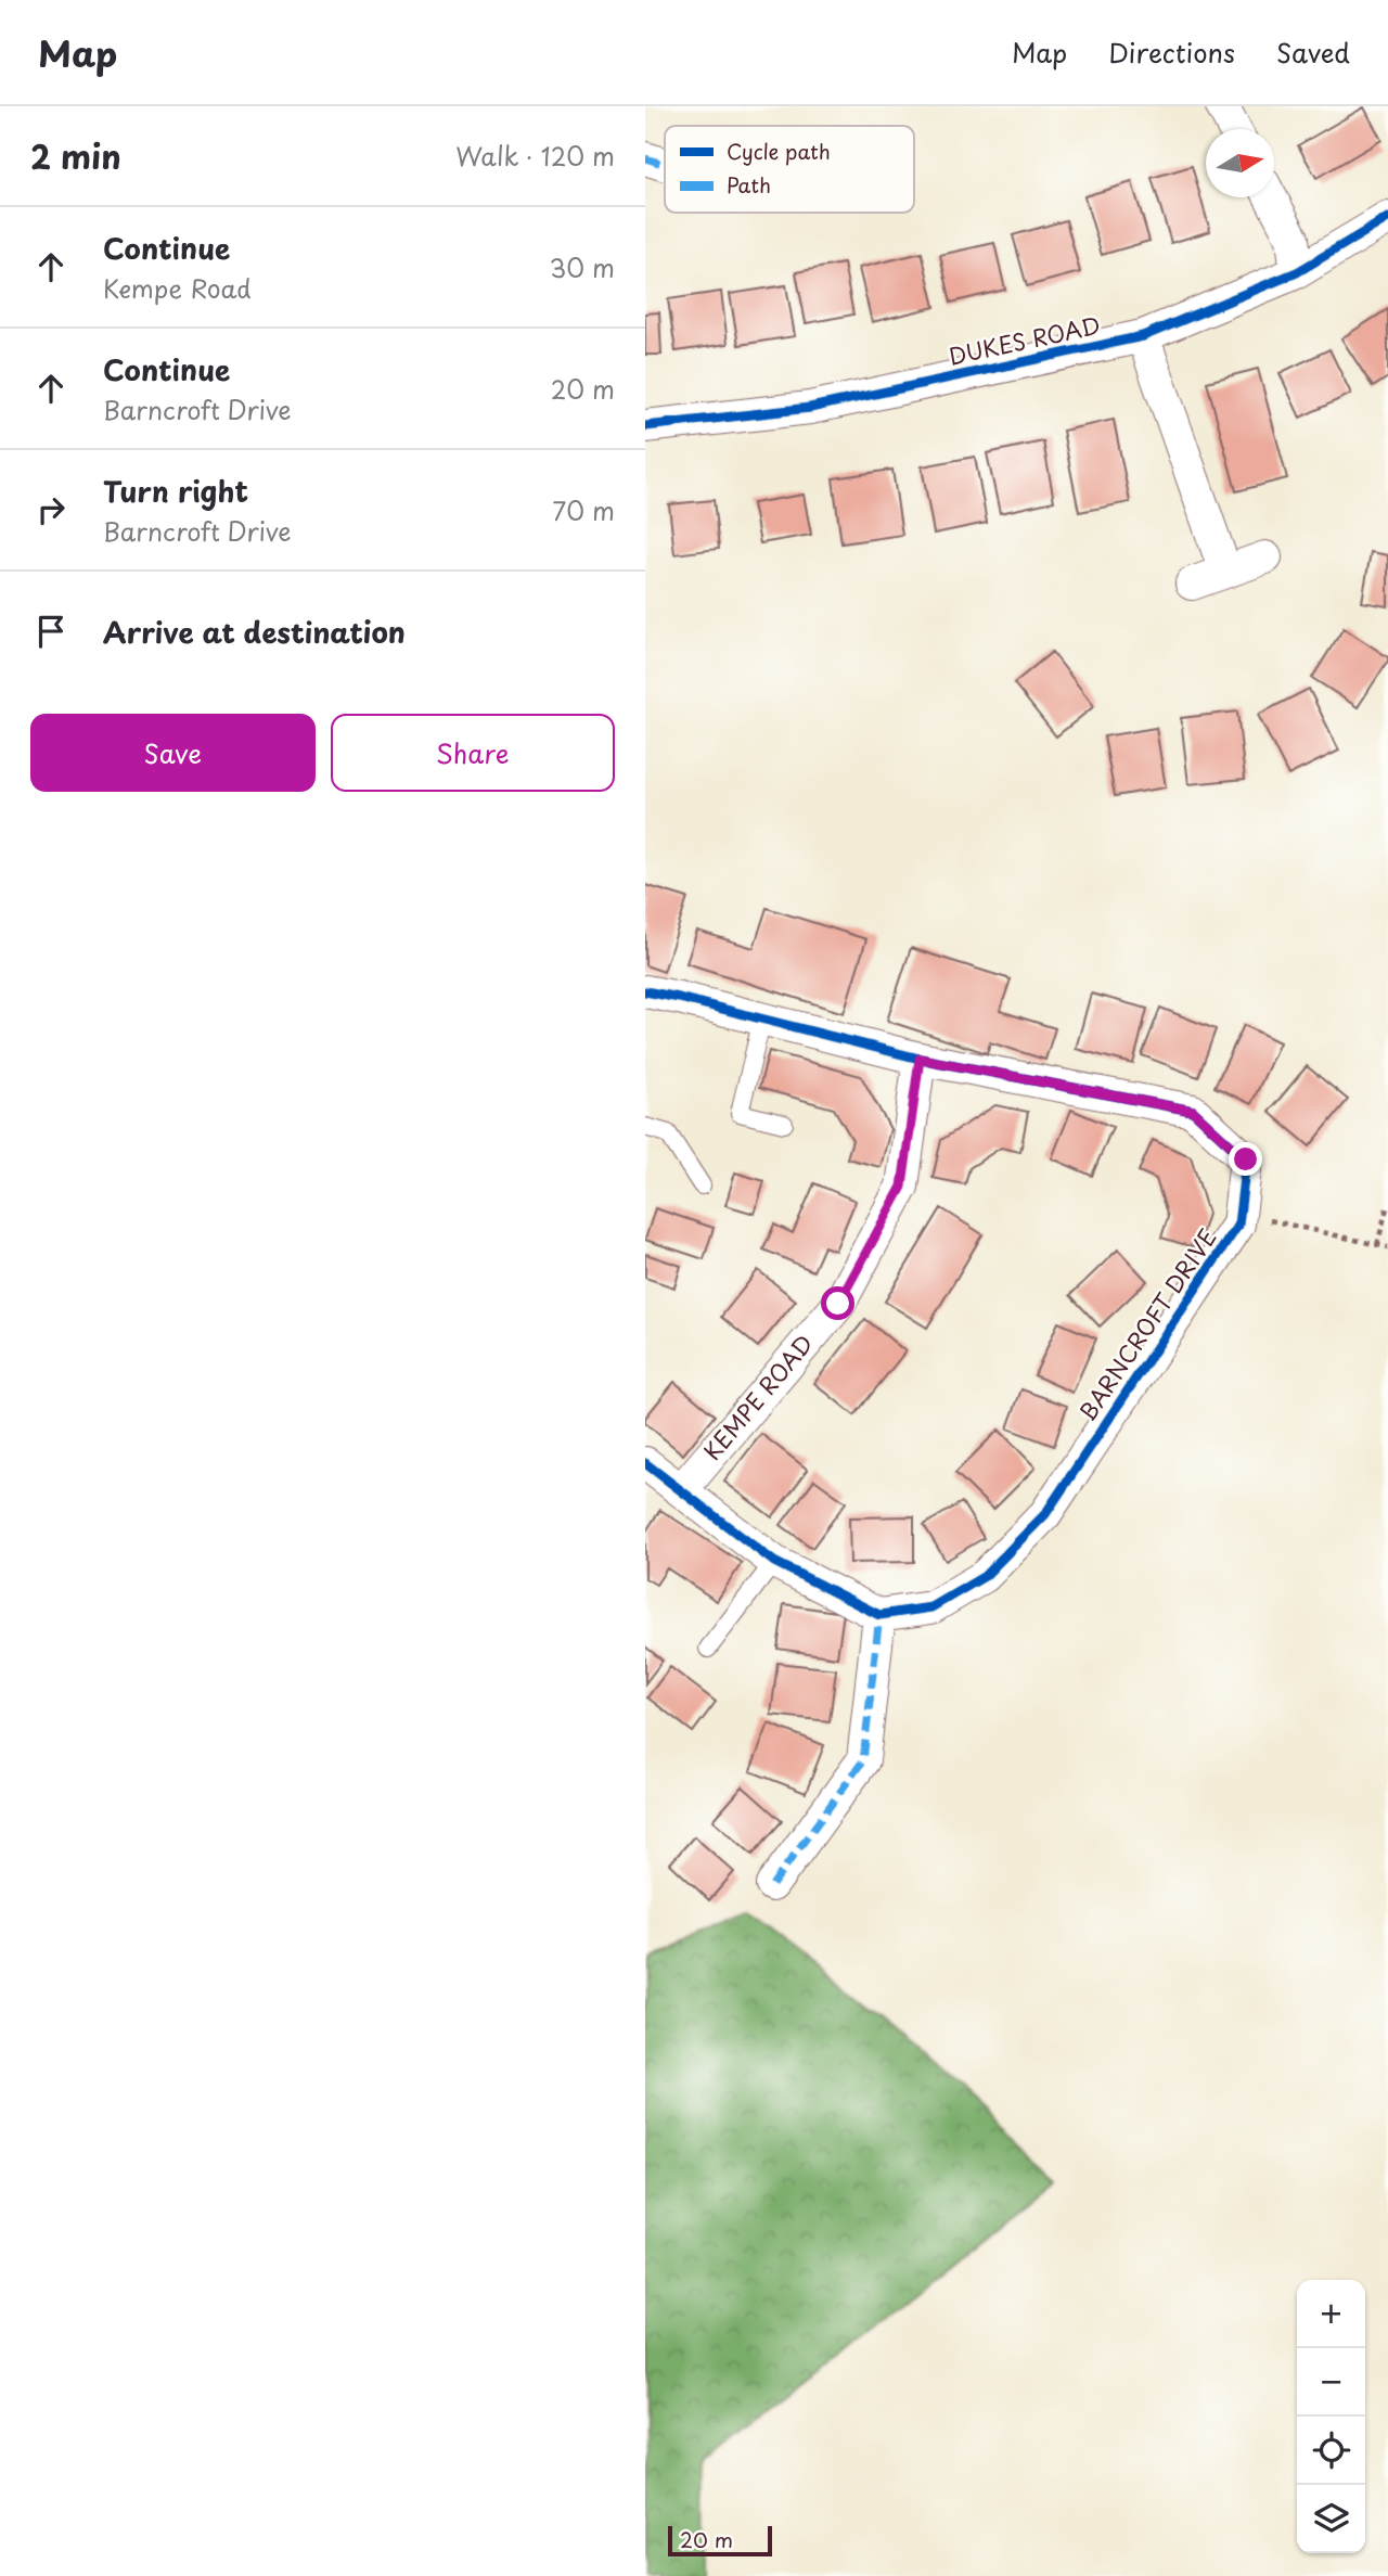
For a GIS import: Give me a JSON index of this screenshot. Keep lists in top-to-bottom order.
{
  "streets": {
    "street": ["DUKES ROAD", "BARNCROFT DRIVE", "KEMPE ROAD"]
  },
  "crossings": [
    ["BARNCROFT DRIVE", "KEMPE ROAD"]
  ],
  "legend": ["Cycle path", "Path"],
  "scale_bar": "20 m",
  "north": "right",
  "page": {
    "header": "Map",
    "nav": ["Map", "Directions", "Saved"],
    "heading": ["2 min", "Walk · 120 m"],
    "list": [
      ["Continue", "Kempe Road", "30 m"],
      ["Continue", "Barncroft Drive", "20 m"],
      ["Turn right", "Barncroft Drive", "70 m"],
      "Arrive at destination"
    ],
    "buttons": ["Save", "Share"],
    "map_buttons": ["+", "−"],
    "scale": "20 m"
  }
}
